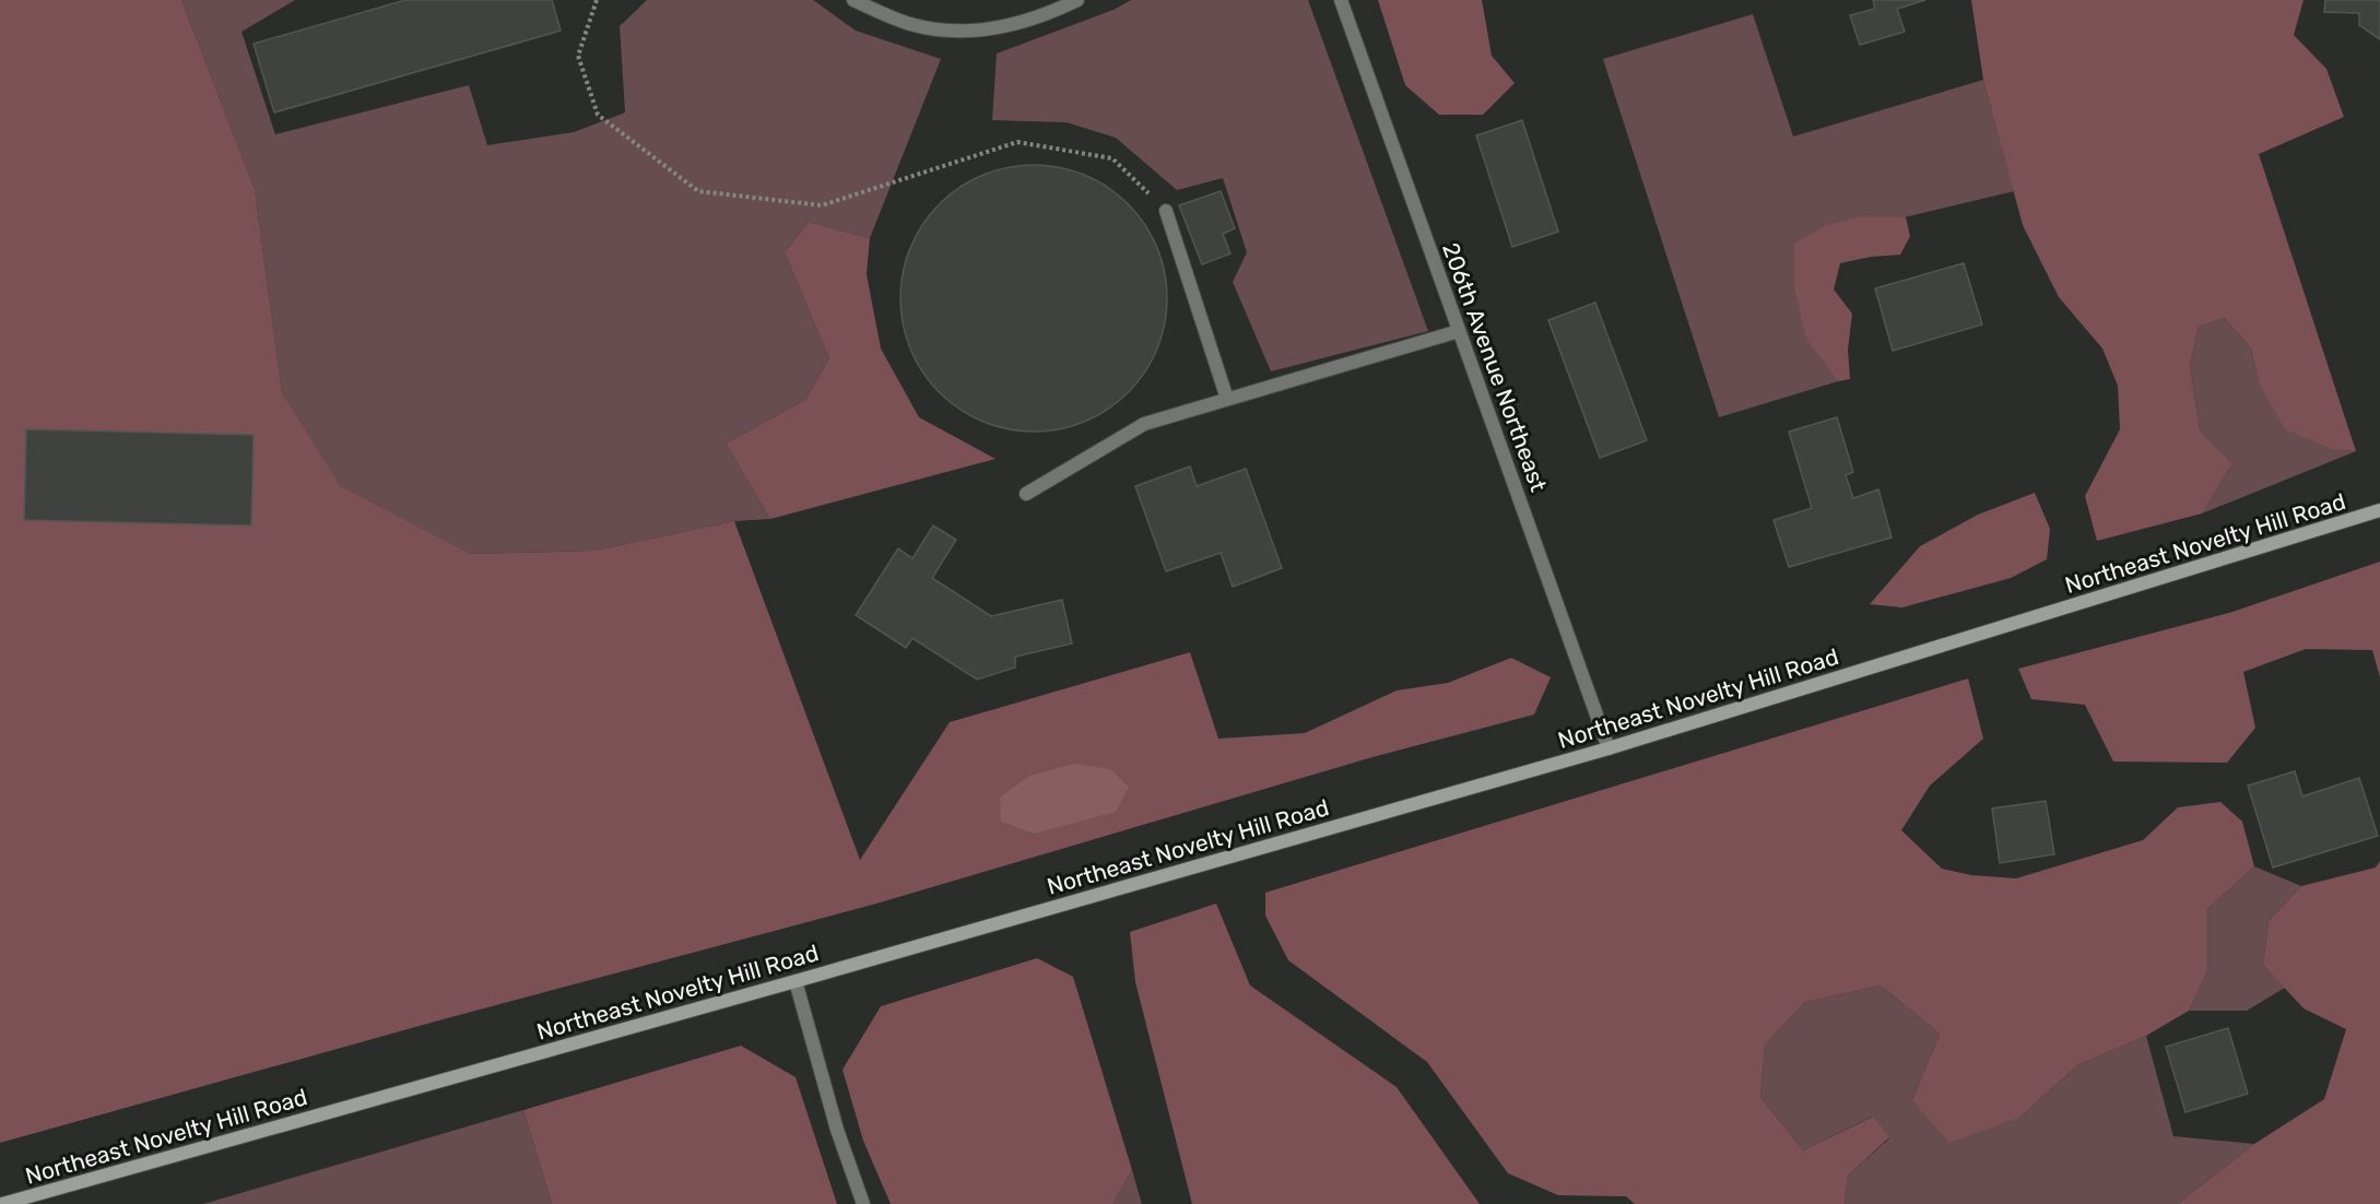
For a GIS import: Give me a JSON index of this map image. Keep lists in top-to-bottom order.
{
  "streets": {
    "main road": ["Northeast Novelty Hill Road"],
    "street": ["206th Avenue Northeast"]
  },
  "crossings": [
    ["206th Avenue Northeast", "Northeast Novelty Hill Road"]
  ]
}
